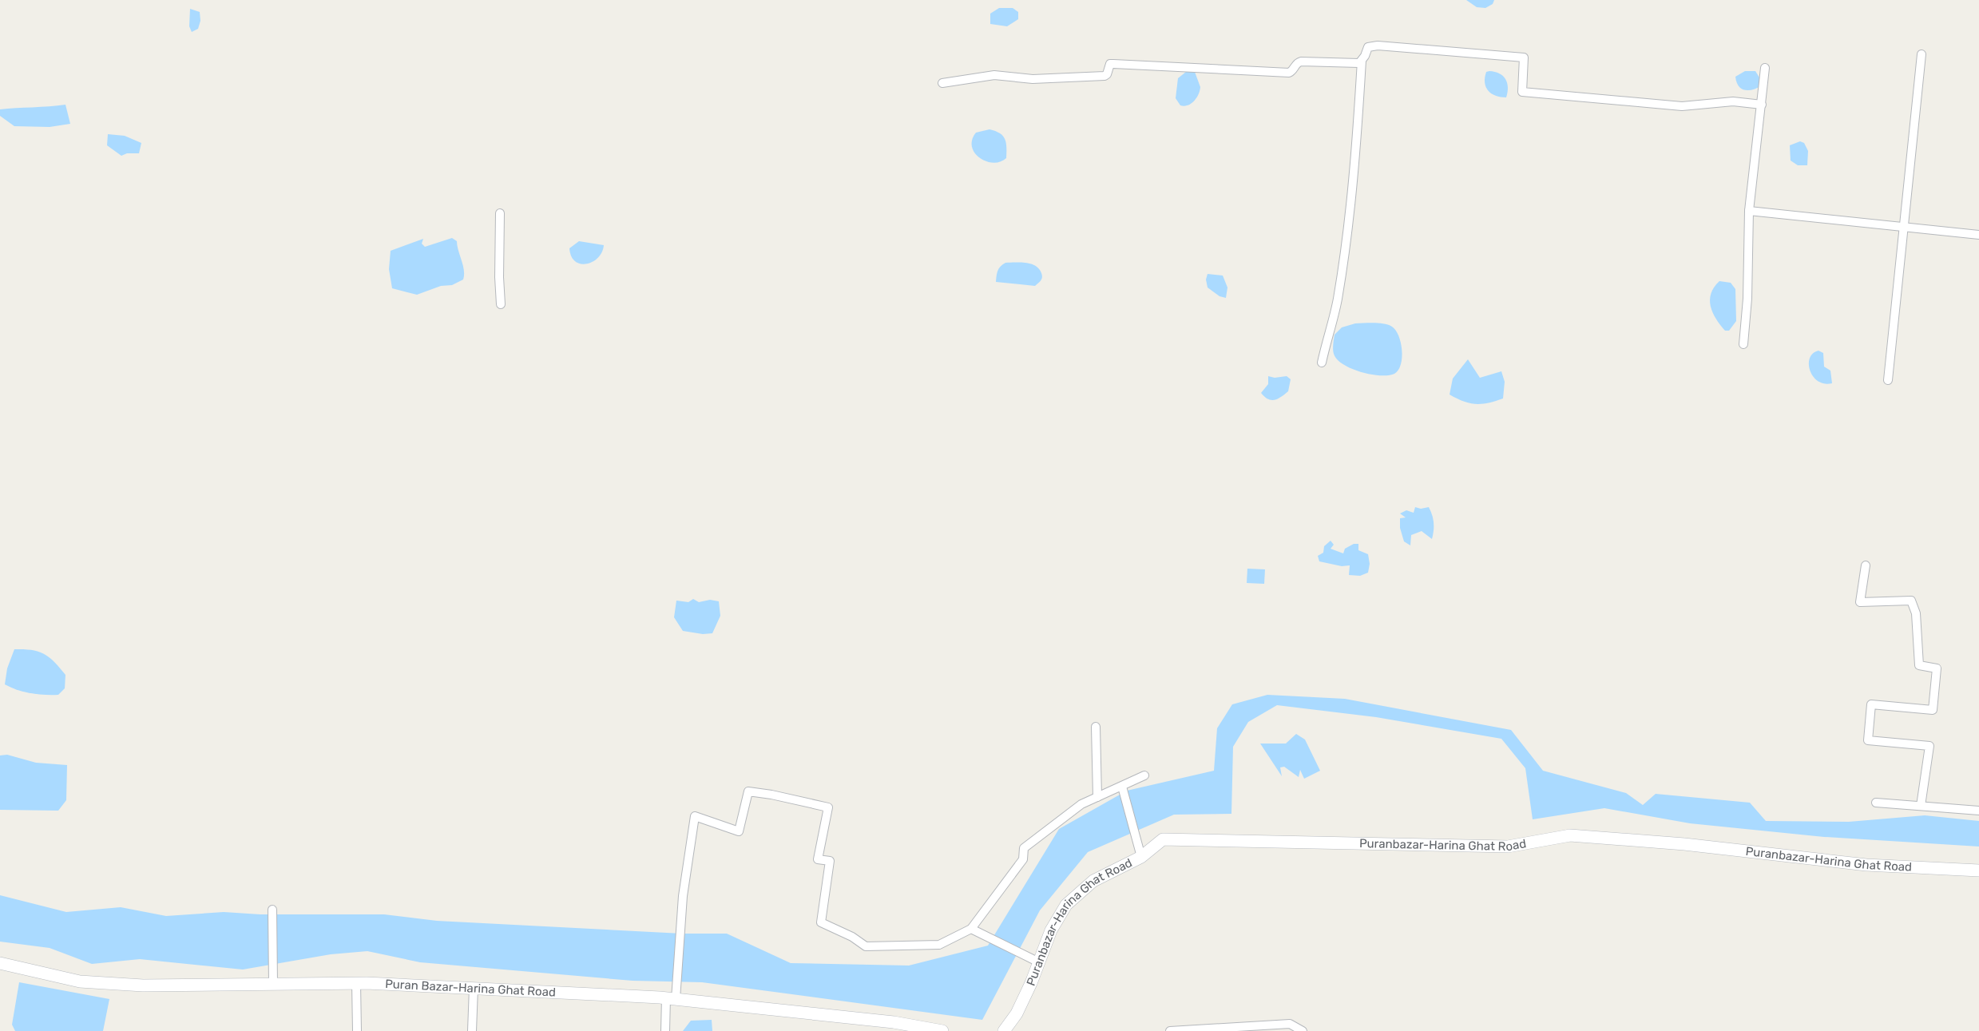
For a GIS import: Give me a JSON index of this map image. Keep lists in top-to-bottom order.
{
  "streets": {
    "main road": ["Puranbazar-Harina Ghat Road", "Puran Bazar-Harina Ghat Road"]
  }
}
